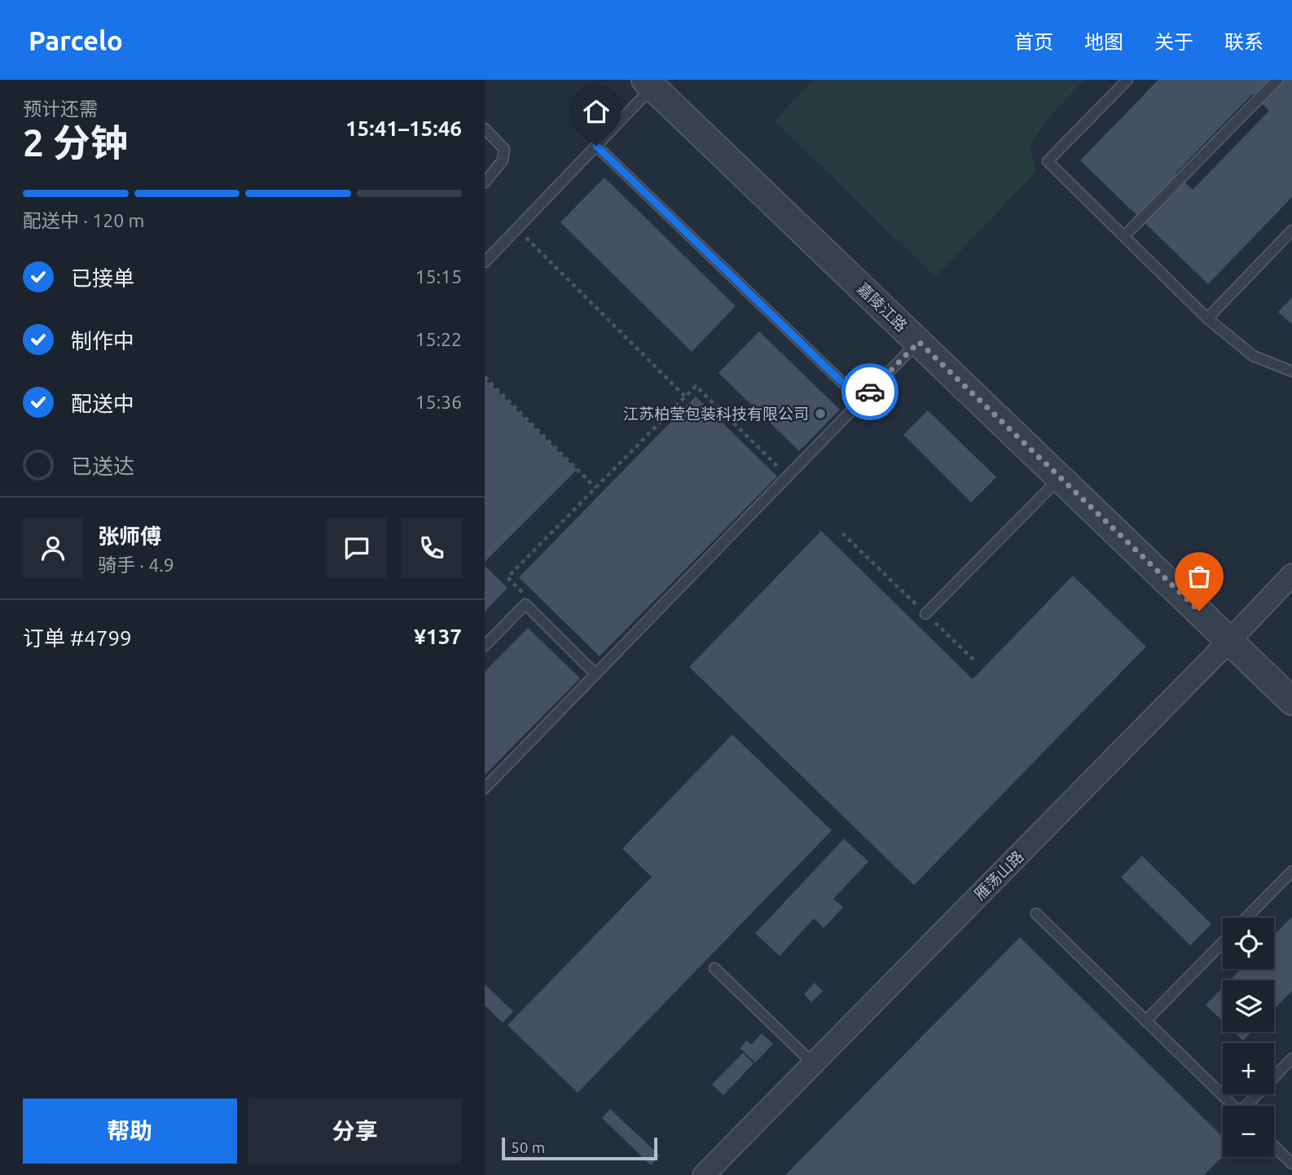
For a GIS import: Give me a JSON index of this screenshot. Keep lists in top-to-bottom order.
{
  "streets": {
    "street": ["嘉陵江路", "雁荡山路"]
  },
  "crossings": [
    ["嘉陵江路", "雁荡山路"]
  ],
  "places": ["江苏柏莹包装科技有限公司"],
  "scale_bar": "50 m",
  "page": {
    "header": "Parcelo",
    "nav": [
      "首页",
      "地图",
      "关于",
      "联系"
    ],
    "heading": ["2 分钟", "预计还需", "15:41–15:46"],
    "panel": [
      "张师傅",
      "骑手 · 4.9",
      "订单 #4799",
      "¥137"
    ],
    "bar": "配送中 · 120 m",
    "list": [
      ["已接单", "15:15"],
      ["制作中", "15:22"],
      ["配送中", "15:36"],
      "已送达"
    ],
    "map_buttons": ["+", "−"],
    "buttons": ["帮助", "分享"],
    "scale": "50 m"
  }
}
